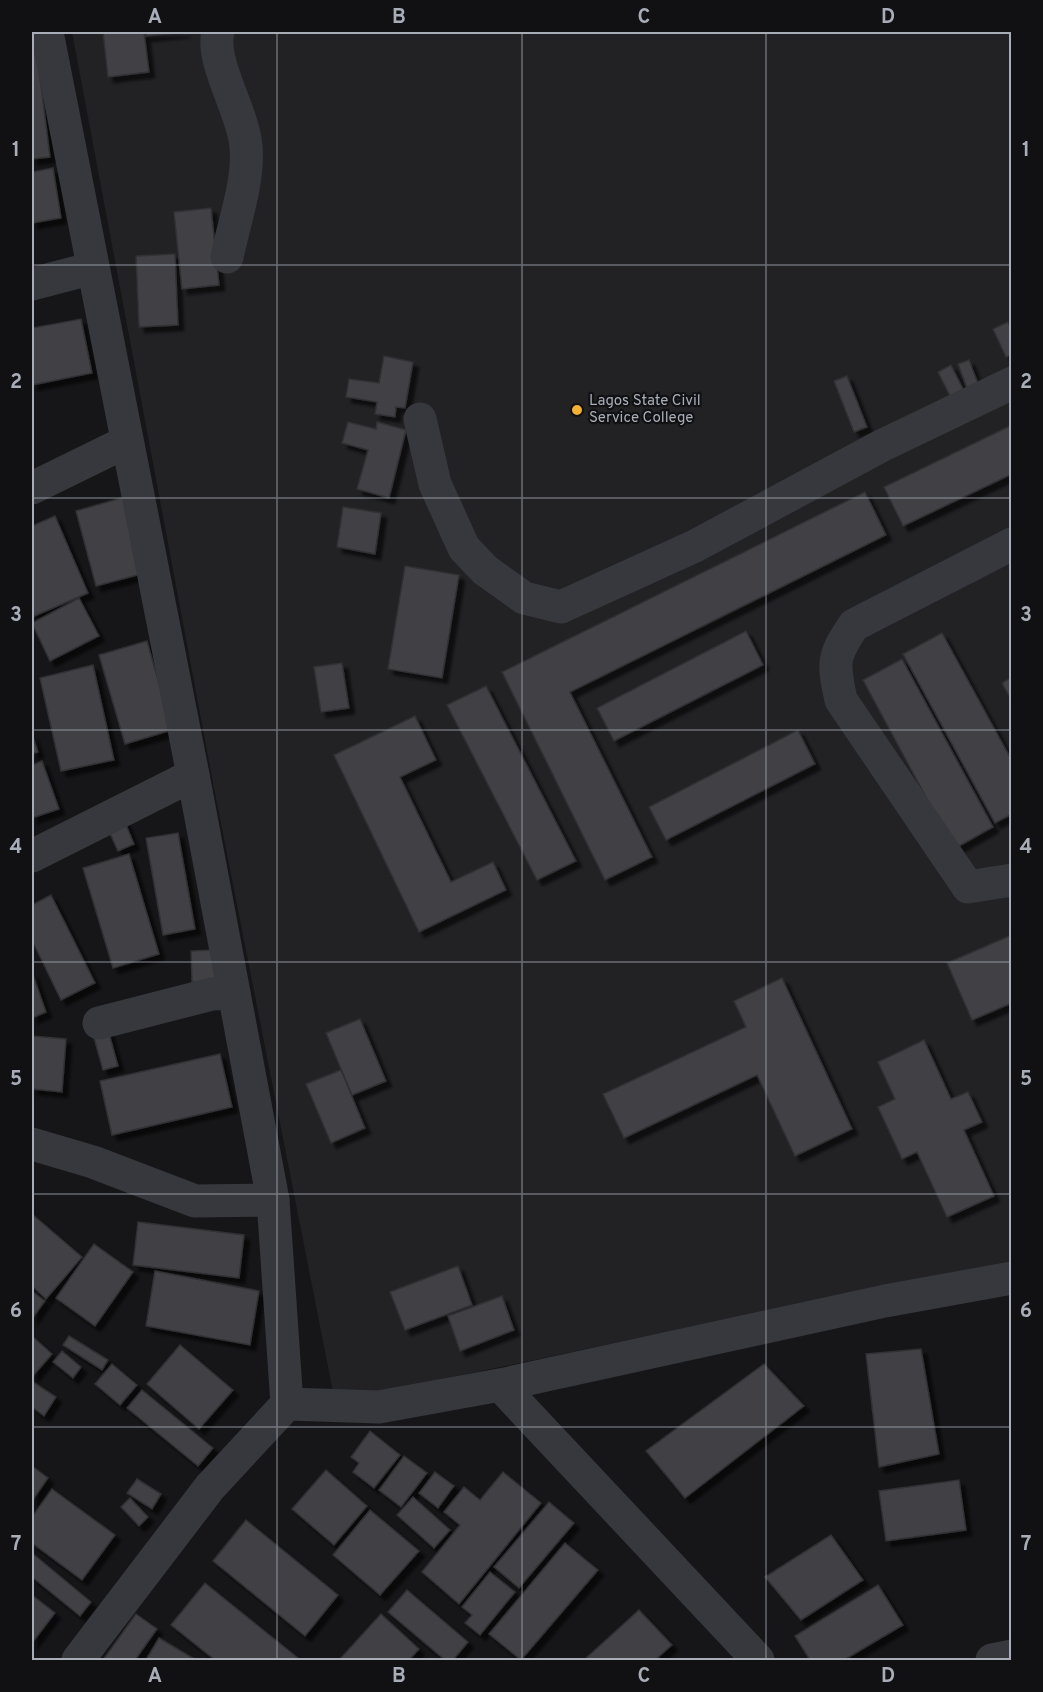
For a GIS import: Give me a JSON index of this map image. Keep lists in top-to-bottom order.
{
  "places": ["Lagos State Civil Service College"],
  "grid": {
    "columns": [
      "A",
      "B",
      "C",
      "D"
    ],
    "rows": [
      "1",
      "2",
      "3",
      "4",
      "5",
      "6",
      "7"
    ]
  }
}
